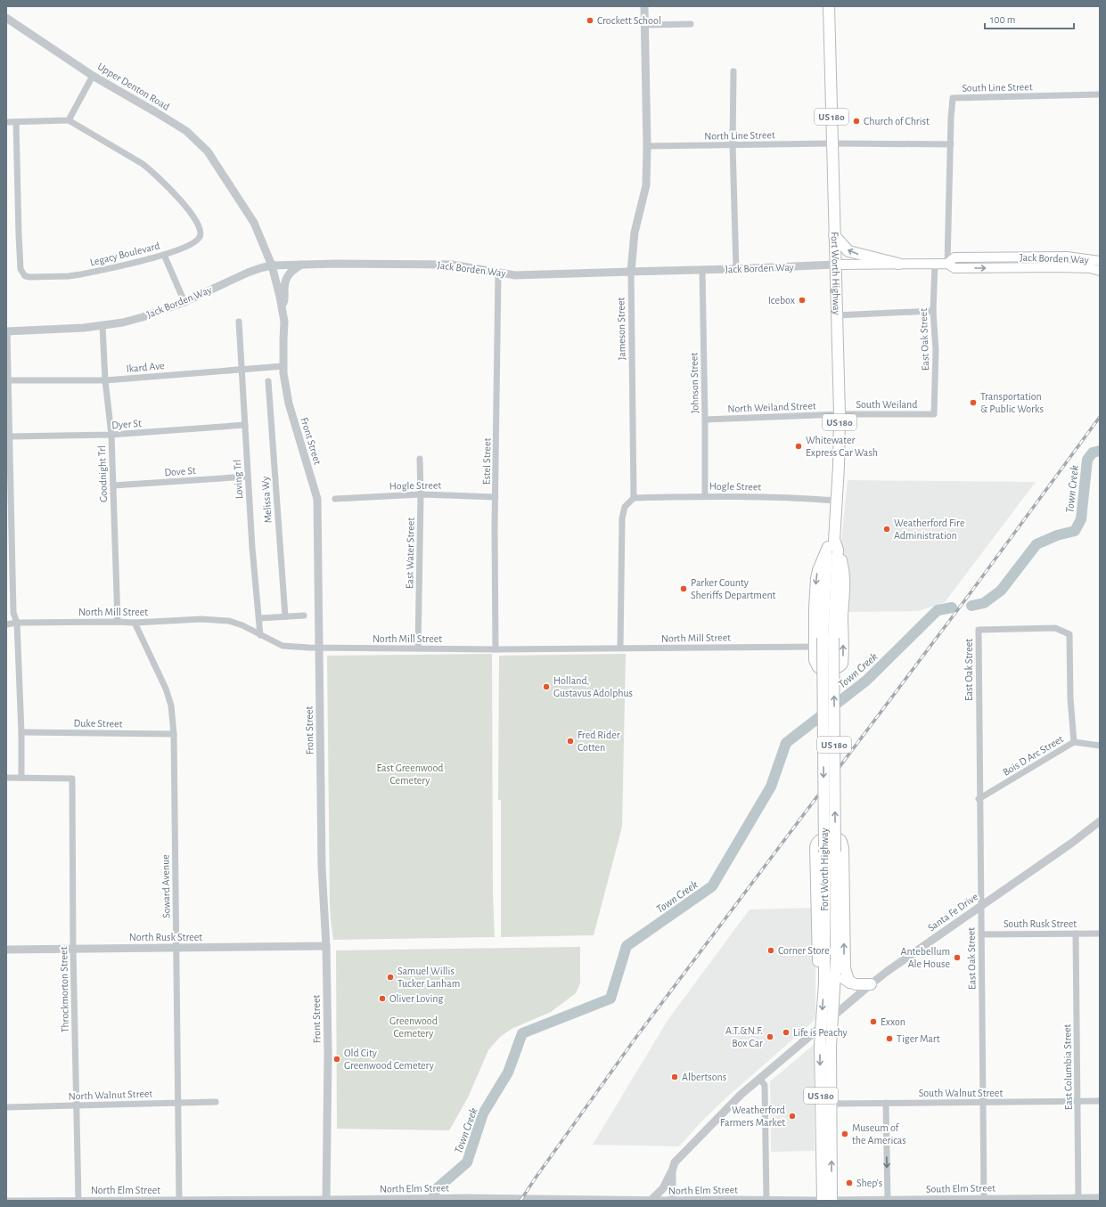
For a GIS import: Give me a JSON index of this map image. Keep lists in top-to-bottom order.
{
  "streets": {
    "main road": ["US 180", "Jack Borden Way", "Fort Worth Highway"],
    "street": [
      "Upper Denton Road",
      "South Line Street",
      "North Line Street",
      "Legacy Boulevard",
      "Jameson Street",
      "East Oak Street",
      "Ikard Ave",
      "Johnson Street",
      "South Weiland",
      "North Weiland Street",
      "Dyer St",
      "Front Street",
      "Estel Street",
      "Dove St",
      "Goodnight Trl",
      "Loving Trl",
      "Hogle Street",
      "Melissa Wy",
      "East Water Street",
      "North Mill Street",
      "Duke Street",
      "Bois D Arc Street",
      "Soward Avenue",
      "Santa Fe Drive",
      "South Rusk Street",
      "North Rusk Street",
      "Throckmorton Street",
      "East Columbia Street",
      "South Walnut Street",
      "North Walnut Street",
      "North Elm Street",
      "South Elm Street"
    ]
  },
  "crossings": [
    ["Upper Denton Road", "Jack Borden Way"],
    ["Upper Denton Road", "Front Street"],
    ["North Line Street", "Fort Worth Highway"],
    ["North Line Street", "Jameson Street"],
    ["Jack Borden Way", "Fort Worth Highway"],
    ["Jack Borden Way", "Jameson Street"],
    ["Jack Borden Way", "East Oak Street"],
    ["Jack Borden Way", "Johnson Street"],
    ["Jack Borden Way", "Front Street"],
    ["Jack Borden Way", "Estel Street"],
    ["Jack Borden Way", "Goodnight Trl"],
    ["Fort Worth Highway", "South Weiland"],
    ["Fort Worth Highway", "North Weiland Street"],
    ["Fort Worth Highway", "Hogle Street"],
    ["Fort Worth Highway", "Santa Fe Drive"],
    ["Fort Worth Highway", "South Walnut Street"],
    ["Fort Worth Highway", "North Elm Street"],
    ["Fort Worth Highway", "South Elm Street"],
    ["Jameson Street", "Hogle Street"],
    ["East Oak Street", "South Weiland"],
    ["East Oak Street", "Bois D Arc Street"],
    ["East Oak Street", "Santa Fe Drive"],
    ["East Oak Street", "South Rusk Street"],
    ["East Oak Street", "South Walnut Street"],
    ["East Oak Street", "South Elm Street"],
    ["Ikard Ave", "Front Street"],
    ["Ikard Ave", "Goodnight Trl"],
    ["Ikard Ave", "Loving Trl"],
    ["Johnson Street", "North Weiland Street"],
    ["Johnson Street", "Hogle Street"],
    ["South Weiland", "North Weiland Street"],
    ["Dyer St", "Goodnight Trl"],
    ["Dyer St", "Loving Trl"],
    ["Front Street", "North Mill Street"],
    ["Front Street", "North Rusk Street"],
    ["Front Street", "North Elm Street"],
    ["Estel Street", "Hogle Street"],
    ["Estel Street", "North Mill Street"],
    ["Dove St", "Goodnight Trl"],
    ["Dove St", "Loving Trl"],
    ["Goodnight Trl", "North Mill Street"],
    ["Loving Trl", "North Mill Street"],
    ["Hogle Street", "East Water Street"],
    ["East Water Street", "North Mill Street"],
    ["North Mill Street", "Soward Avenue"],
    ["Duke Street", "Soward Avenue"],
    ["Soward Avenue", "North Rusk Street"],
    ["Soward Avenue", "North Walnut Street"],
    ["Soward Avenue", "North Elm Street"],
    ["Santa Fe Drive", "North Elm Street"],
    ["South Rusk Street", "East Columbia Street"],
    ["North Rusk Street", "Throckmorton Street"],
    ["Throckmorton Street", "North Walnut Street"],
    ["Throckmorton Street", "North Elm Street"],
    ["East Columbia Street", "South Walnut Street"],
    ["East Columbia Street", "South Elm Street"],
    ["North Elm Street", "South Elm Street"]
  ],
  "water": ["Town Creek"],
  "parks": ["East Greenwood Cemetery", "Greenwood Cemetery"],
  "places": [
    "Crockett School",
    "Church of Christ",
    "Icebox",
    "Transportation & Public Works",
    "Whitewater Express Car Wash",
    "Weatherford Fire Administration",
    "Parker County Sheriffs Department",
    "Holland, Gustavus Adolphus",
    "Fred Rider Cotten",
    "Corner Store",
    "Antebellum Ale House",
    "Samuel Willis Tucker Lanham",
    "Oliver Loving",
    "Exxon",
    "Life is Peachy",
    "A.T.&N.F. Box Car",
    "Tiger Mart",
    "Old City Greenwood Cemetery",
    "Albertsons",
    "Weatherford Farmers Market",
    "Museum of the Americas",
    "Shep's"
  ],
  "scale_bar": "100 m"
}
